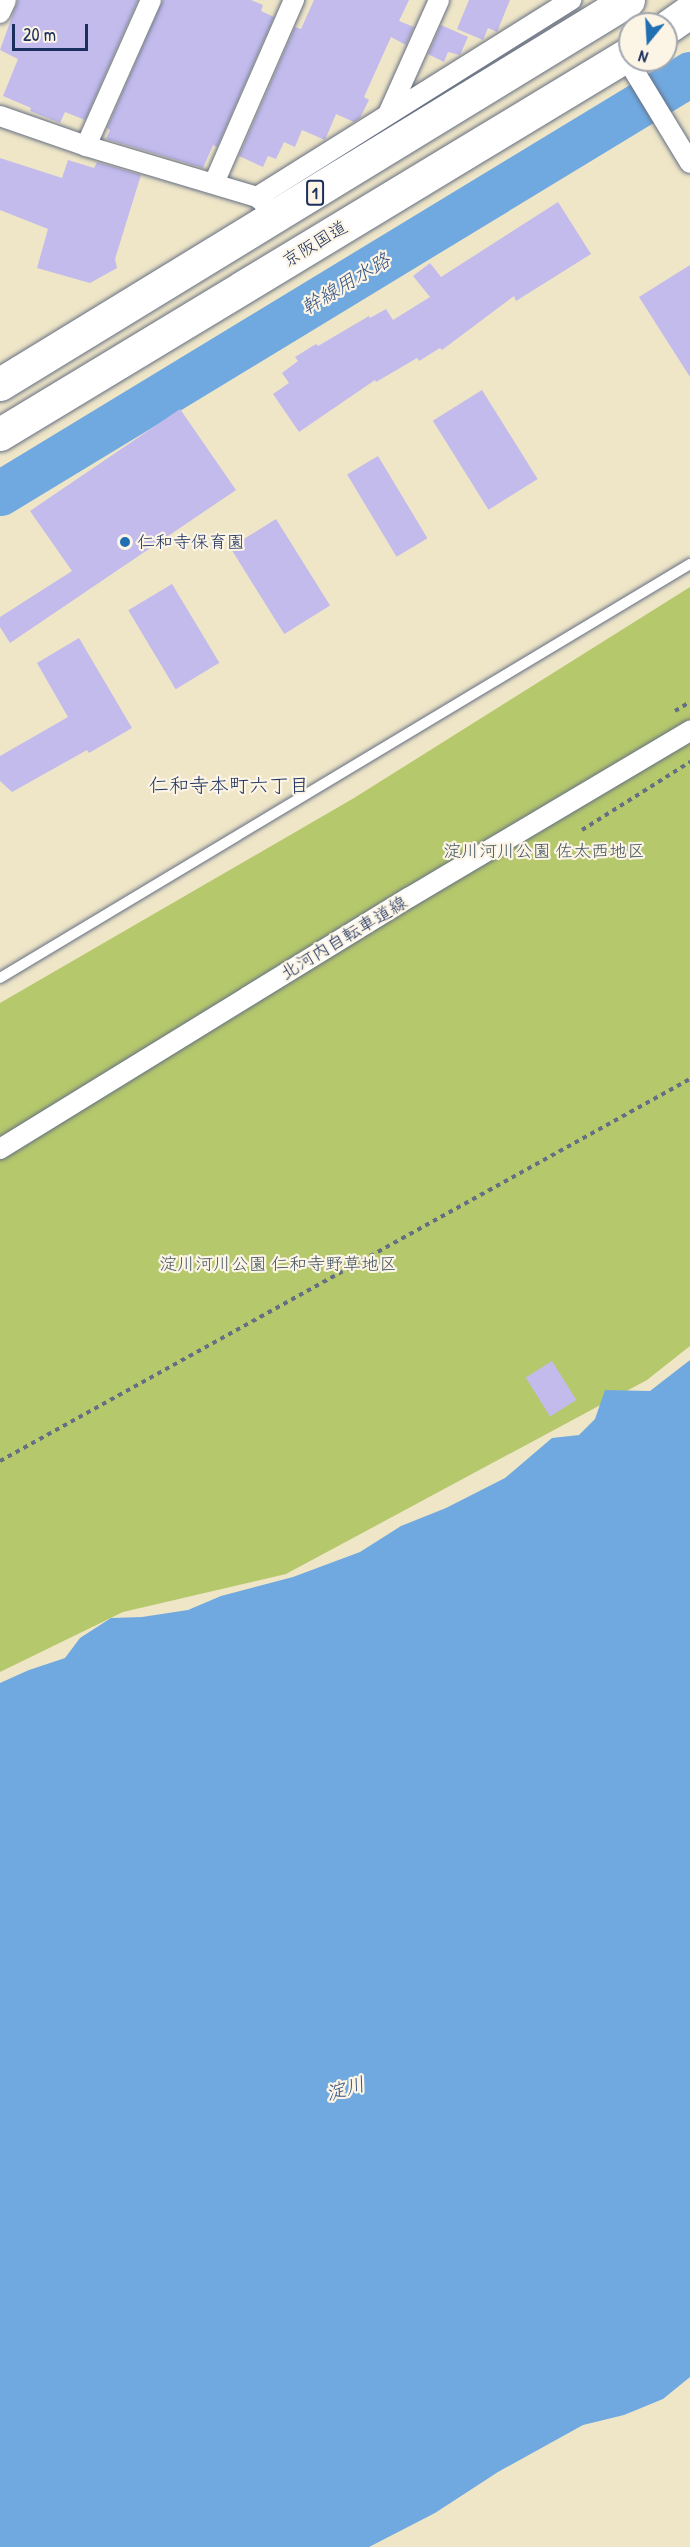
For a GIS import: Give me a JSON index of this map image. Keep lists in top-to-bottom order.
{
  "streets": {
    "highway": ["1", "京阪国道"],
    "street": ["北河内自転車道線"]
  },
  "districts": ["仁和寺本町六丁目"],
  "water": ["幹線用水路", "淀川"],
  "parks": ["淀川河川公園 佐太西地区", "淀川河川公園 仁和寺野草地区"],
  "places": ["仁和寺保育園"],
  "scale_bar": "20 m",
  "north": "bottom"
}
